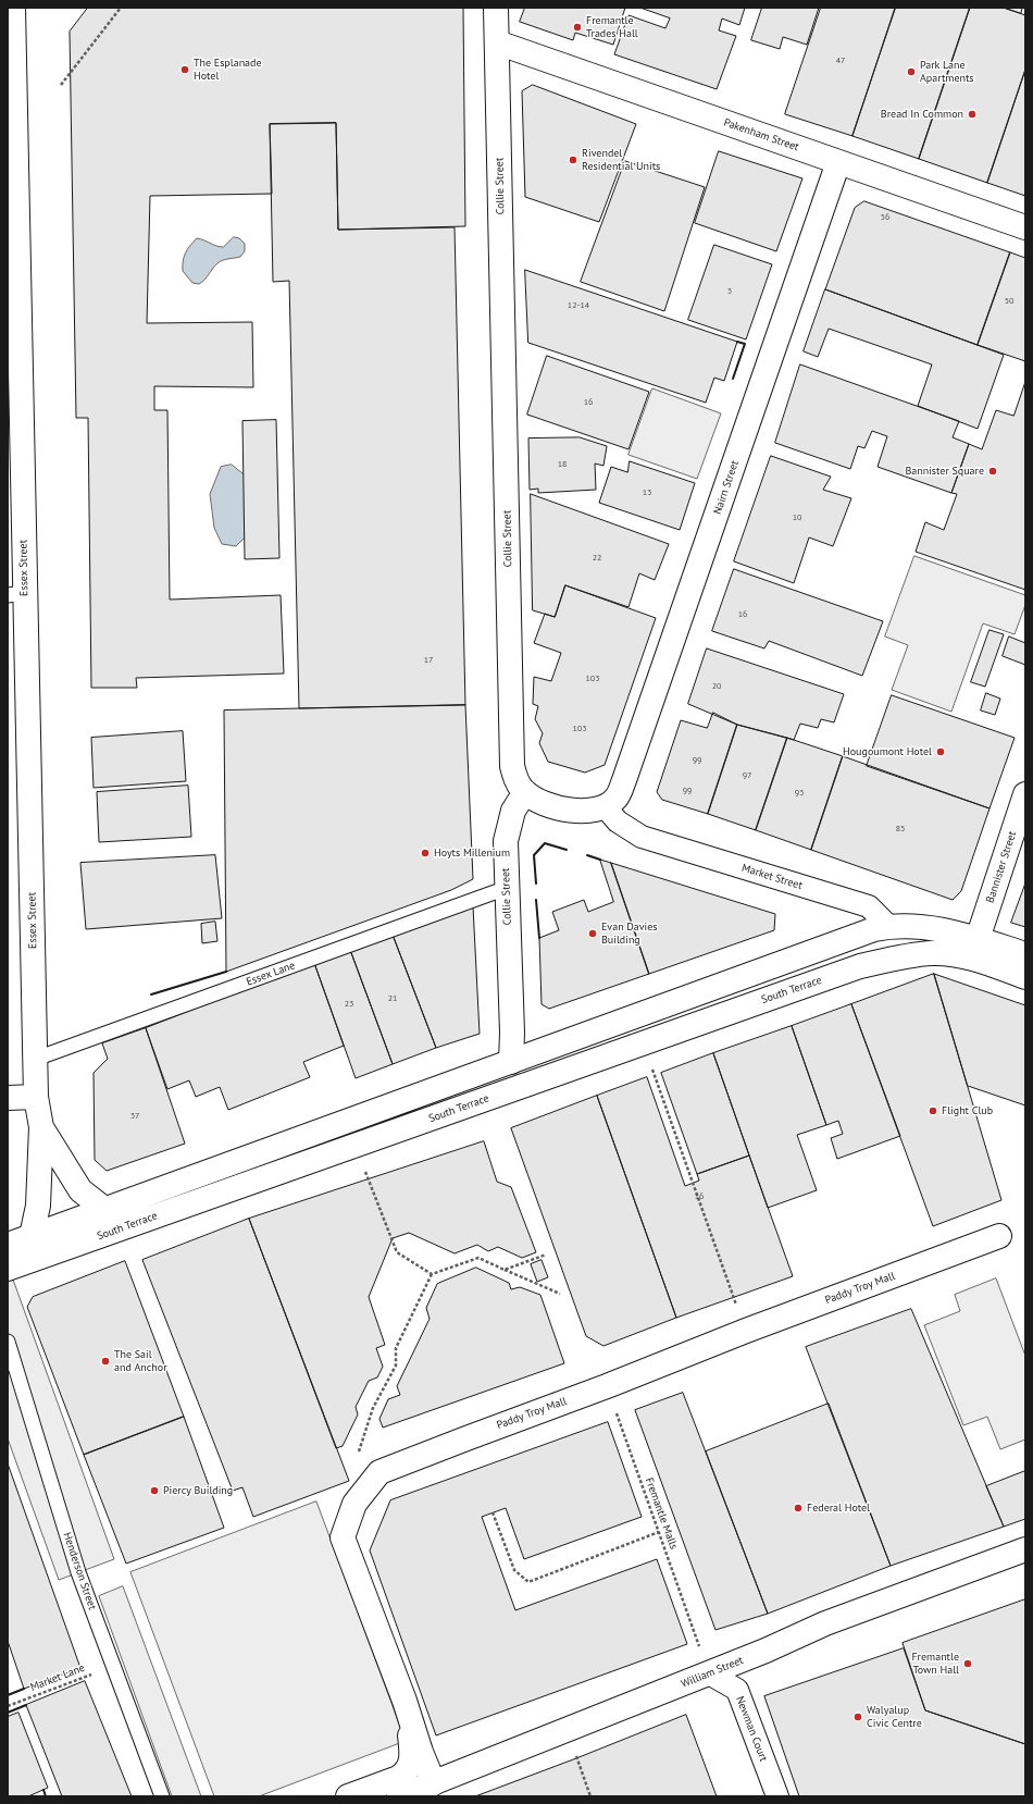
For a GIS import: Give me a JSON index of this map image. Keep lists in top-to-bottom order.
{
  "streets": {
    "street": [
      "Pakenham Street",
      "Collie Street",
      "Nairn Street",
      "Essex Street",
      "Bannister Street",
      "Market Street",
      "South Terrace",
      "Paddy Troy Mall",
      "William Street",
      "Newman Court"
    ],
    "lane": ["Essex Lane", "Henderson Street"],
    "path": ["Fremantle Malls", "Market Lane"]
  },
  "crossings": [
    ["Pakenham Street", "Collie Street"],
    ["Pakenham Street", "Nairn Street"],
    ["Collie Street", "Essex Lane"],
    ["Collie Street", "South Terrace"],
    ["Nairn Street", "Market Street"],
    ["Essex Street", "Essex Lane"],
    ["Essex Street", "South Terrace"],
    ["Market Street", "South Terrace"],
    ["Paddy Troy Mall", "Fremantle Malls"],
    ["Paddy Troy Mall", "William Street"],
    ["Henderson Street", "Market Lane"],
    ["William Street", "Newman Court"]
  ],
  "places": [
    "Fremantle Trades Hall",
    "The Esplanade Hotel",
    "Park Lane Apartments",
    "Bread In Common",
    "Rivendel Residential Units",
    "Bannister Square",
    "Hougoumont Hotel",
    "Hoyts Millenium",
    "Evan Davies Building",
    "Flight Club",
    "The Sail and Anchor",
    "Piercy Building",
    "Federal Hotel",
    "Fremantle Town Hall",
    "Walyalup Civic Centre"
  ],
  "house_numbers": [
    "47",
    "56",
    "3",
    "50",
    "12-14",
    "16",
    "18",
    "13",
    "10",
    "22",
    "16",
    "17",
    "103",
    "20",
    "103",
    "99",
    "97",
    "99",
    "93",
    "85",
    "21",
    "23",
    "37",
    "16"
  ]
}
